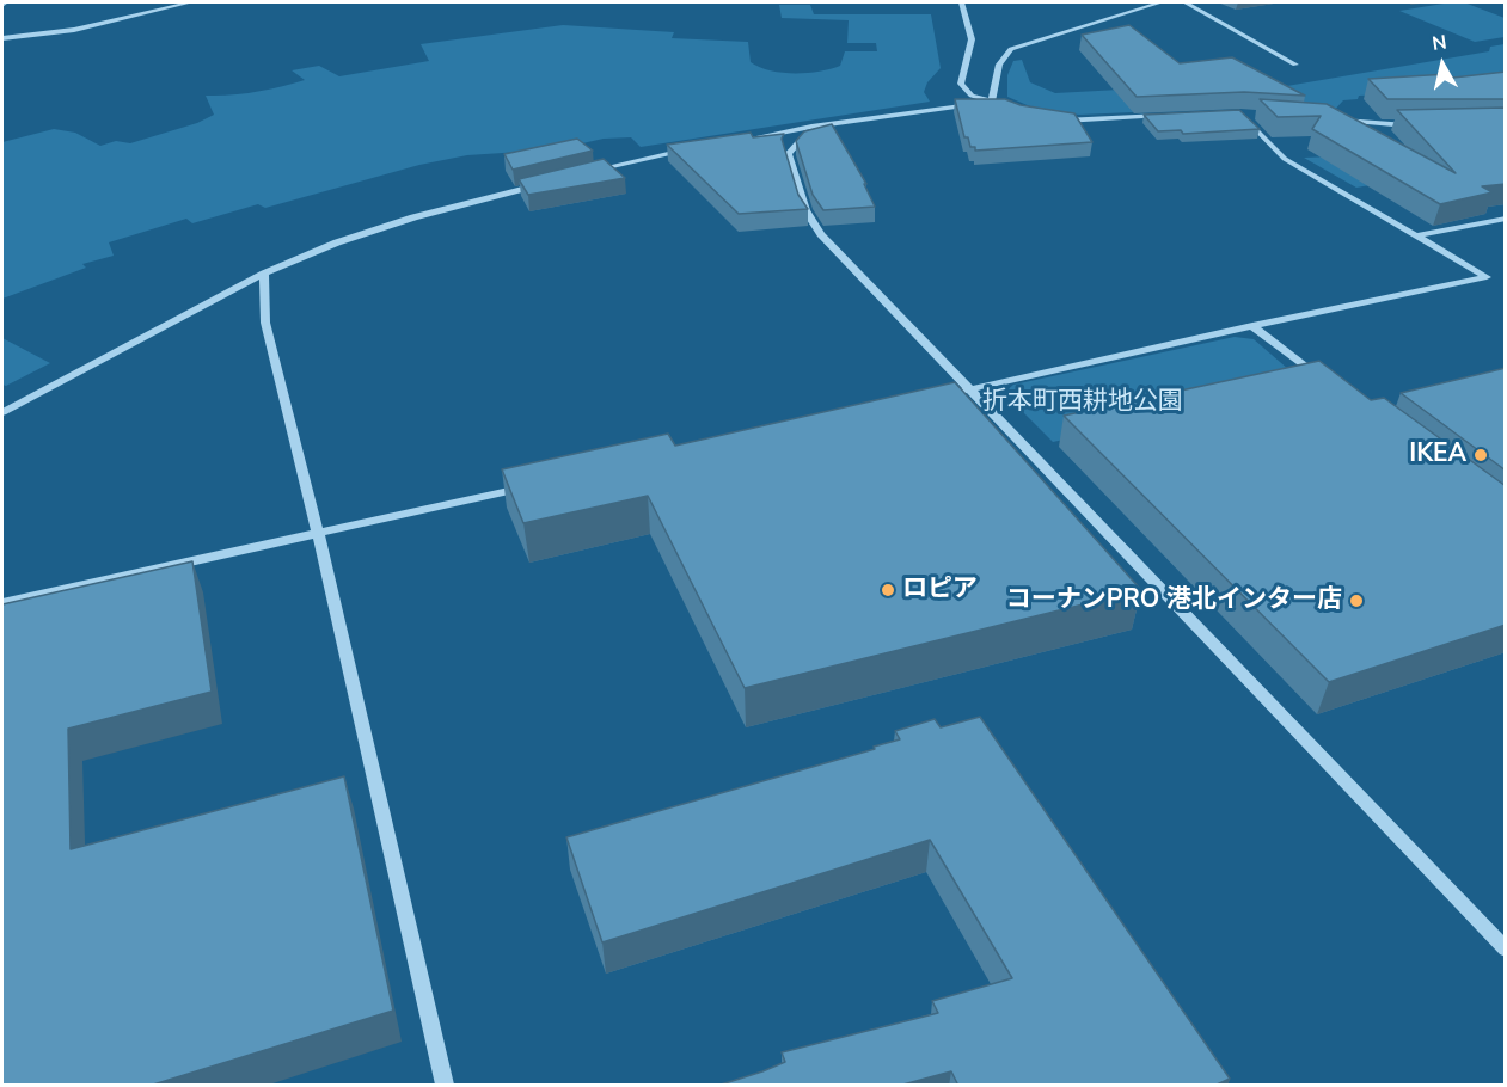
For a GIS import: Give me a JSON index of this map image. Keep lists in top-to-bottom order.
{
  "parks": ["折本町西耕地公園"],
  "places": ["IKEA", "ロピア", "コーナンPRO 港北インター店"],
  "north": "top"
}
